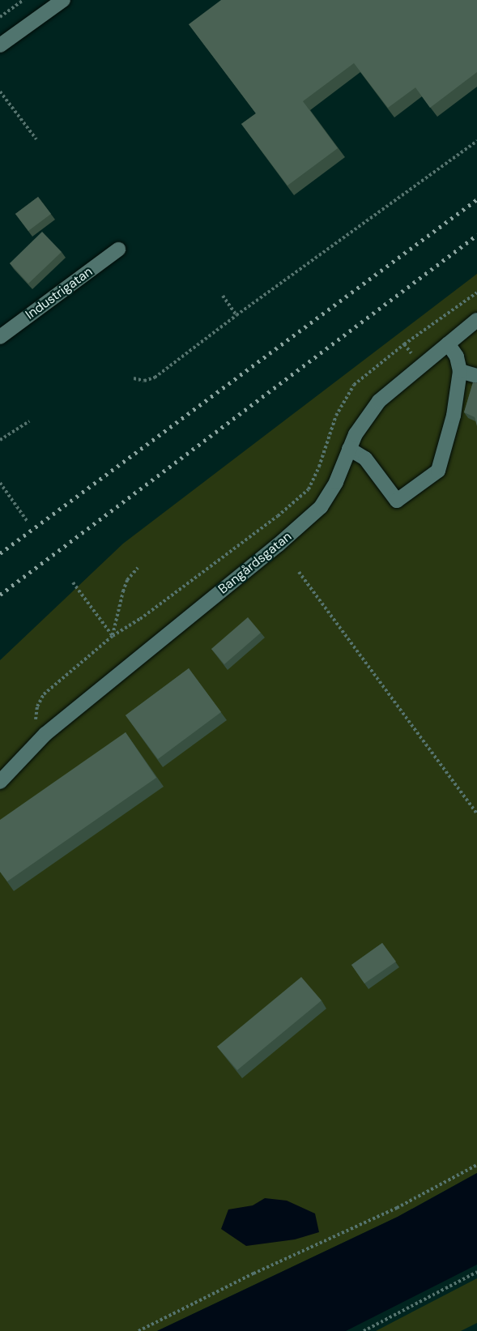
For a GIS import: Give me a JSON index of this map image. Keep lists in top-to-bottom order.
{
  "streets": {
    "street": ["Industrigatan", "Bangårdsgatan"]
  }
}
